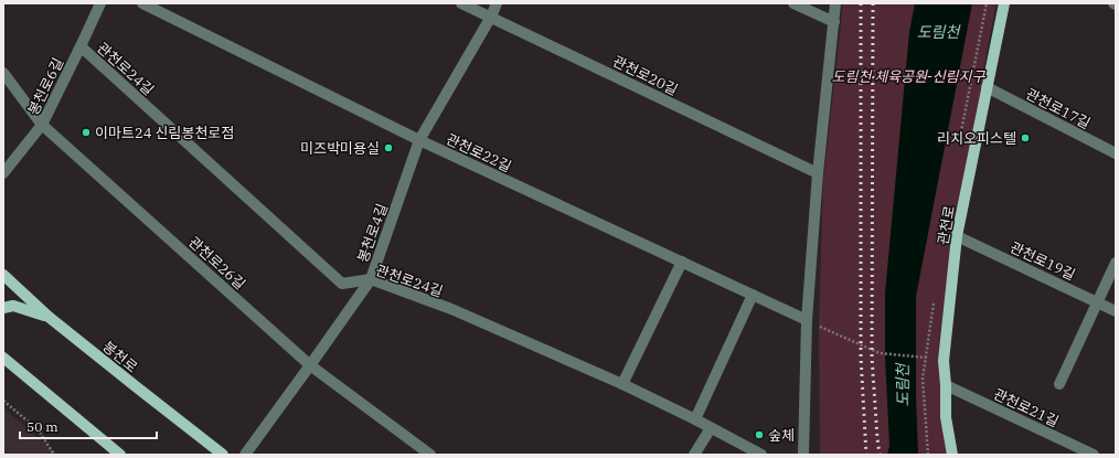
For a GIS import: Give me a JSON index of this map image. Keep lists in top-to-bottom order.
{
  "streets": {
    "main road": ["관천로", "봉천로"],
    "street": [
      "관천로24길",
      "관천로20길",
      "봉천로6길",
      "관천로17길",
      "관천로22길",
      "봉천로4길",
      "관천로19길",
      "관천로26길",
      "관천로21길"
    ]
  },
  "crossings": [
    ["관천로24길", "봉천로6길"],
    ["관천로24길", "봉천로4길"],
    ["관천로20길", "봉천로4길"],
    ["봉천로6길", "관천로26길"],
    ["관천로17길", "관천로"],
    ["관천로22길", "봉천로4길"],
    ["관천로", "관천로19길"],
    ["관천로", "관천로21길"],
    ["봉천로4길", "관천로26길"]
  ],
  "water": ["도림천"],
  "parks": ["도림천 체육공원-신림지구"],
  "places": [
    "이마트24 신림봉천로점",
    "리치오피스텔",
    "미즈박미용실",
    "숲체"
  ],
  "scale_bar": "50 m"
}
